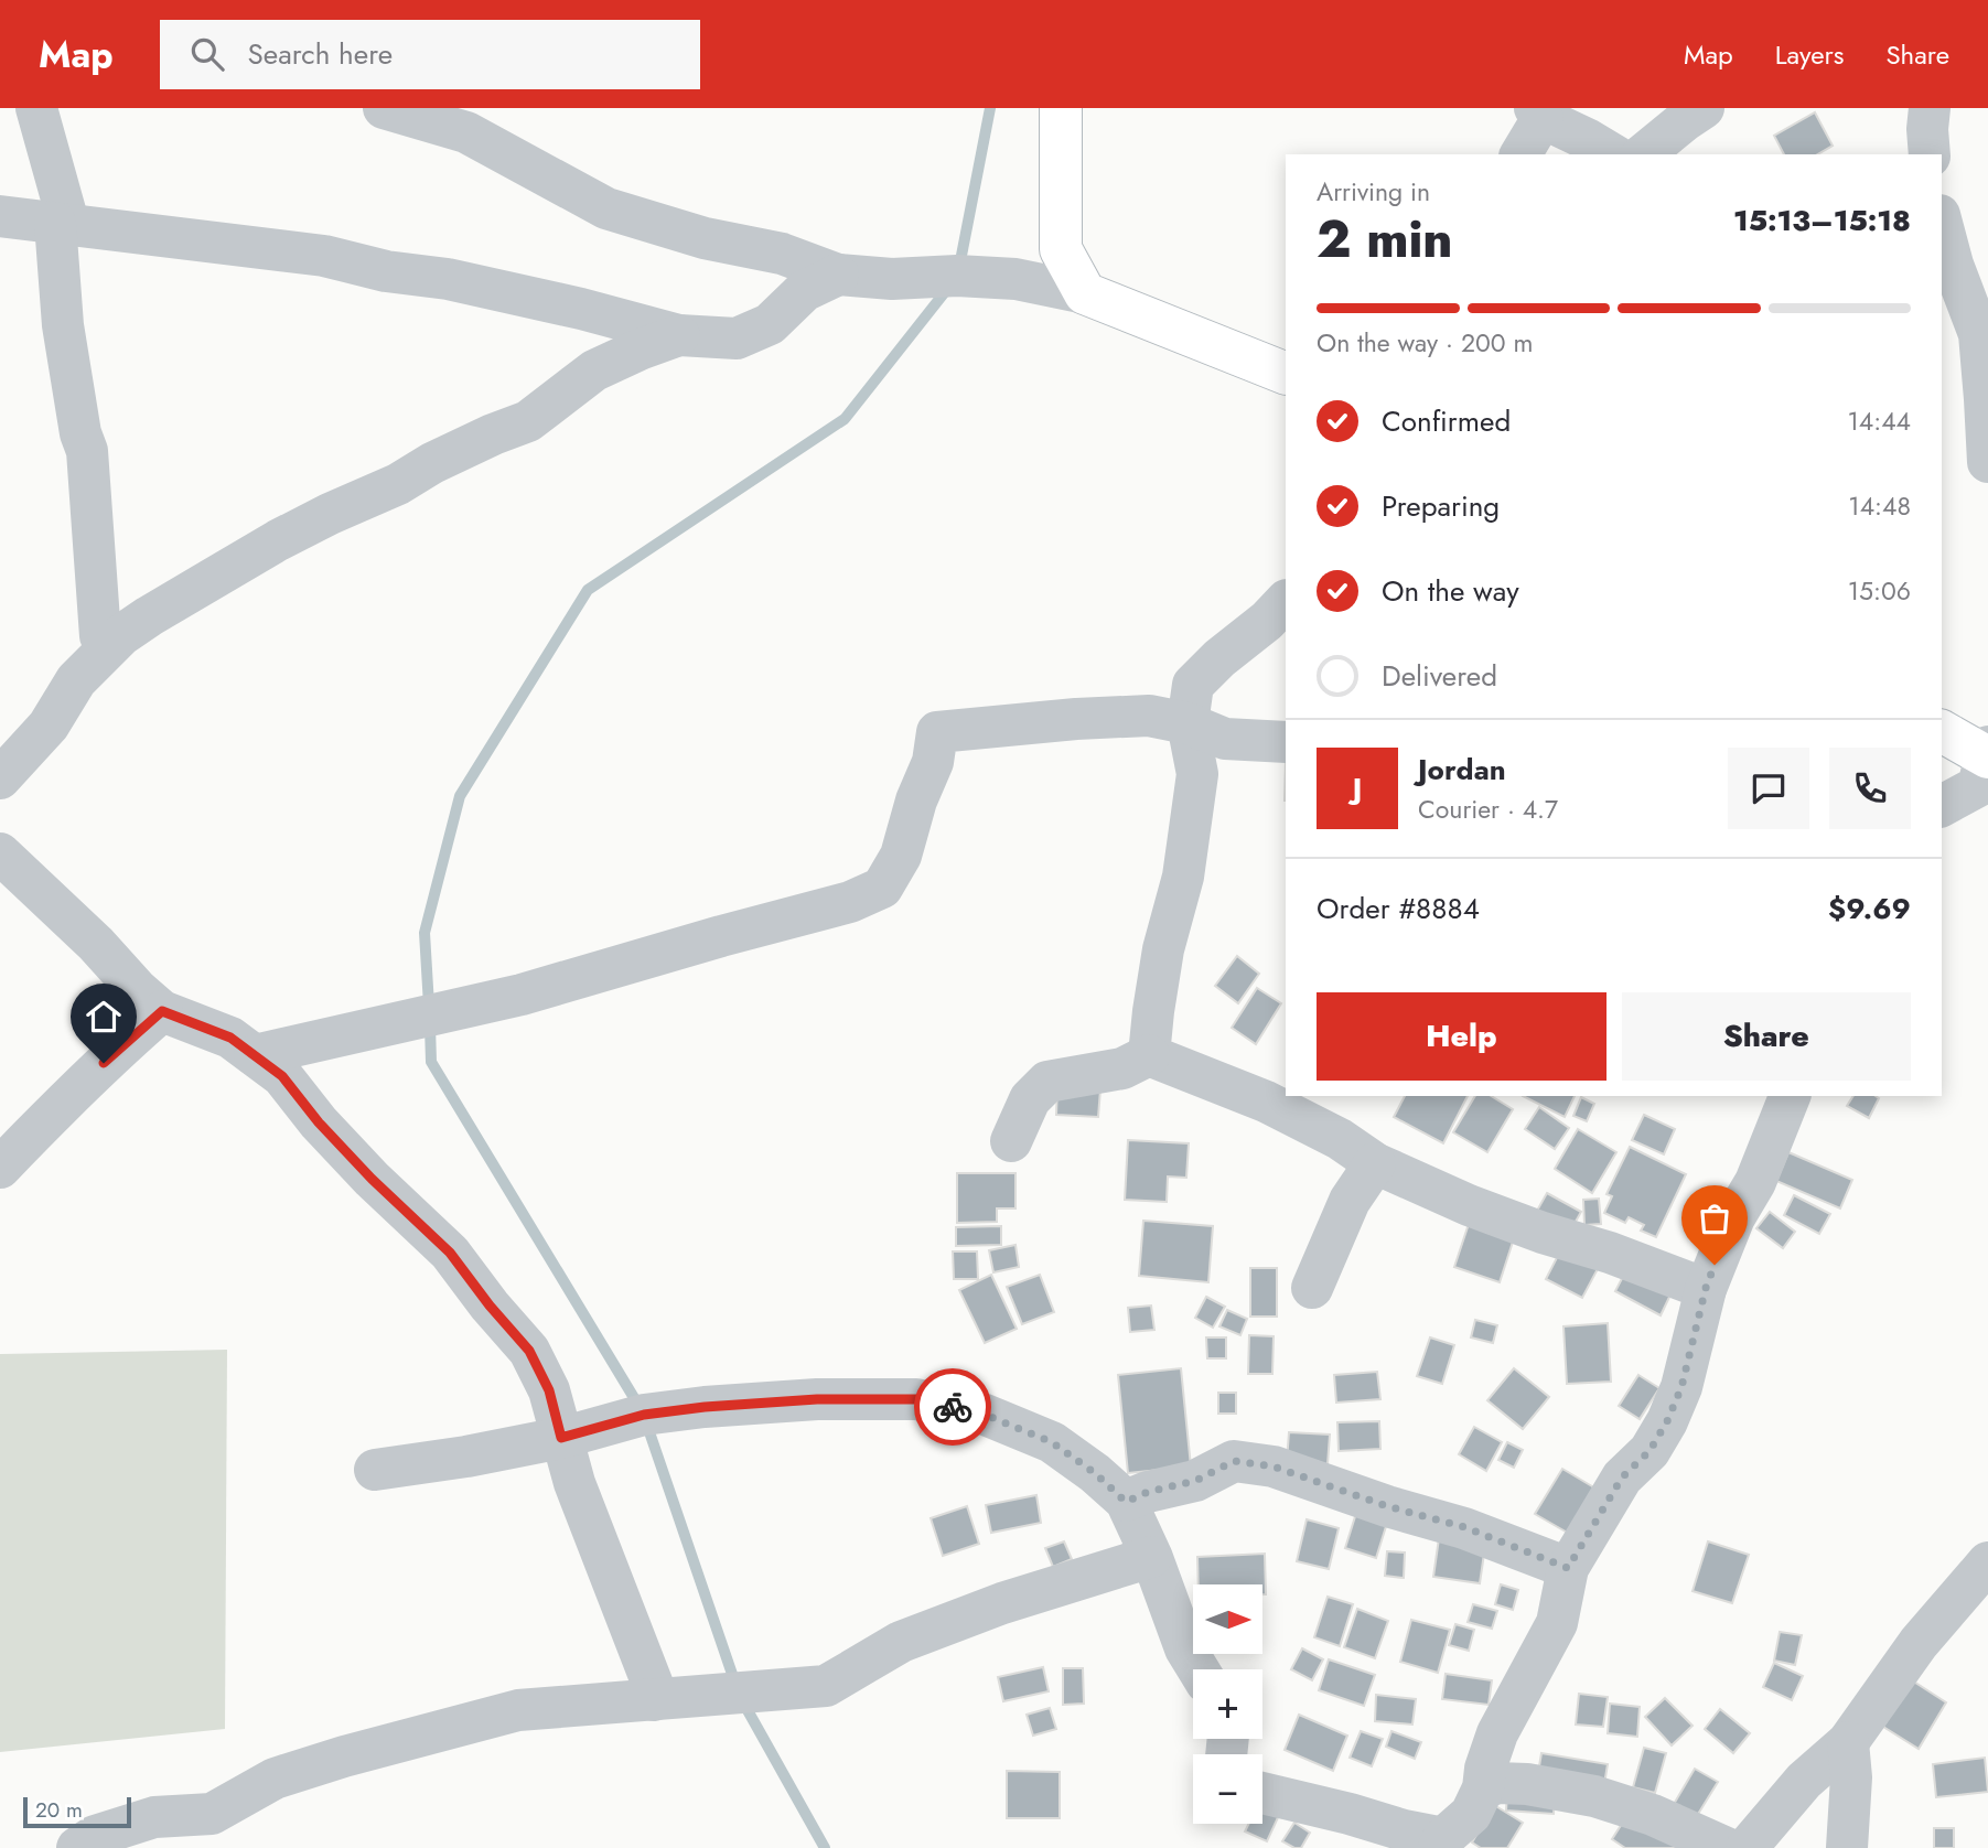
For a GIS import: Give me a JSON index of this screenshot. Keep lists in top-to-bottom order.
{
  "scale_bar": "20 m",
  "north": "right",
  "page": {
    "header": "Map",
    "search": "Search here",
    "nav": ["Map", "Layers", "Share"],
    "heading": ["2 min", "Arriving in", "15:13–15:18"],
    "panel": [
      "Jordan",
      "Courier · 4.7",
      "Order #8884",
      "$9.69"
    ],
    "bar": "On the way · 200 m",
    "list": [
      ["Confirmed", "14:44"],
      ["Preparing", "14:48"],
      ["On the way", "15:06"],
      "Delivered"
    ],
    "round": "J",
    "buttons": ["Help", "Share"],
    "map_buttons": ["+", "−"],
    "scale": "20 m"
  }
}
